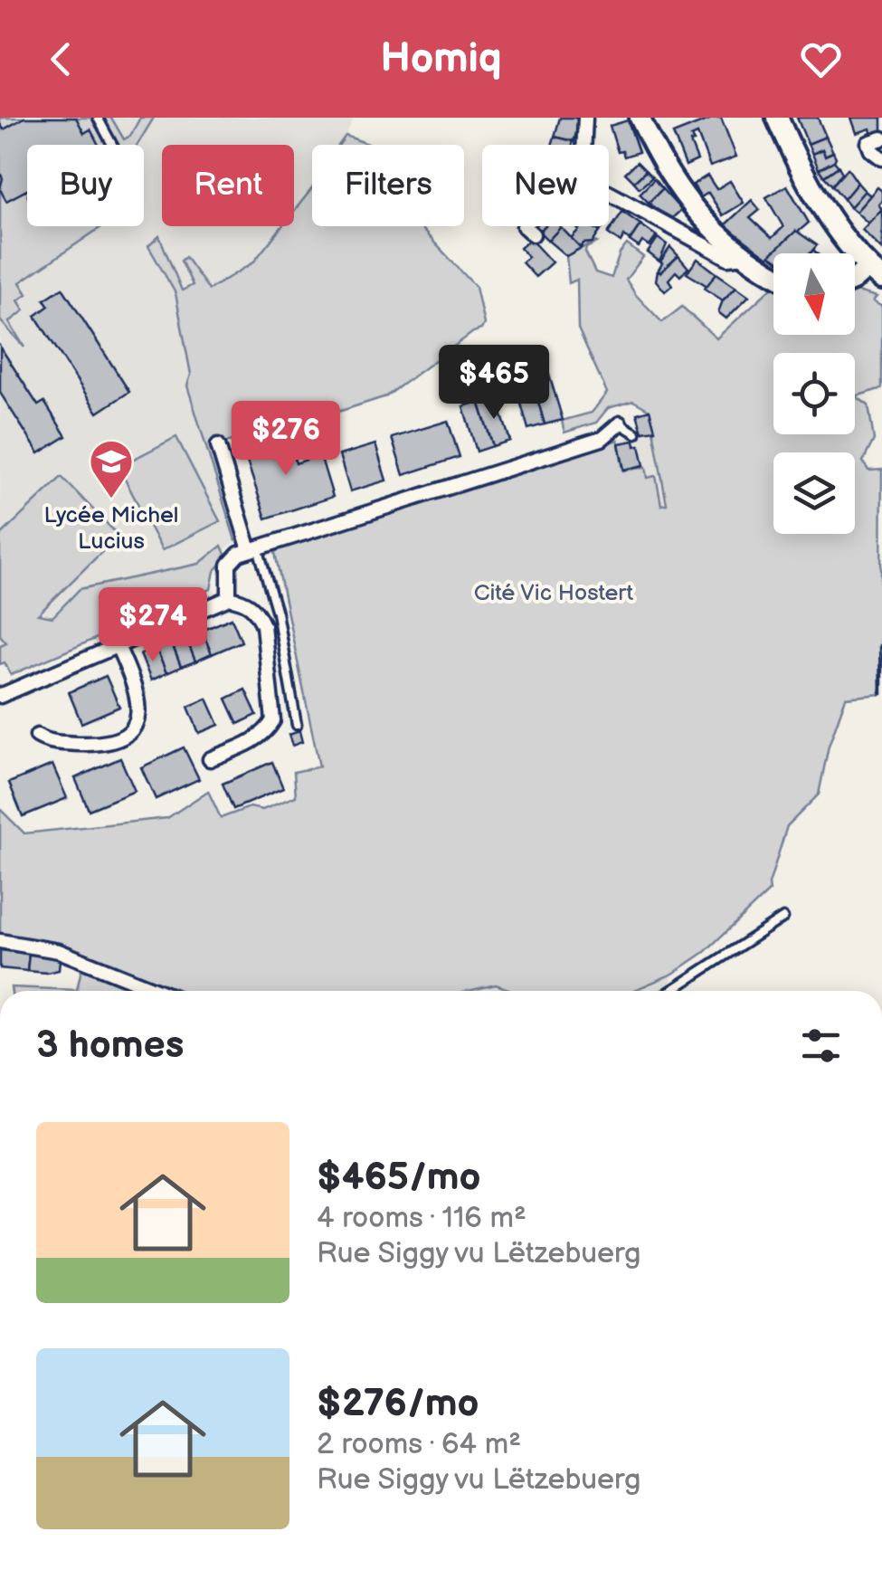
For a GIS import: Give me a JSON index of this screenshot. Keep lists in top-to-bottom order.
{
  "parks": ["Cité Vic Hostert"],
  "places": {
    "school or university": ["Lycée Michel Lucius"]
  },
  "north": "bottom",
  "page": {
    "header": "Homiq",
    "chip": [
      "Buy",
      "Rent",
      "Filters",
      "New"
    ],
    "price": ["$465", "$276", "$274"],
    "heading": "3 homes",
    "list": [
      {
        "name": "$465/mo",
        "note": "4 rooms · 116 m² · Rue Siggy vu Lëtzebuerg"
      },
      {
        "name": "$276/mo",
        "note": "2 rooms · 64 m² · Rue Siggy vu Lëtzebuerg"
      }
    ]
  }
}
